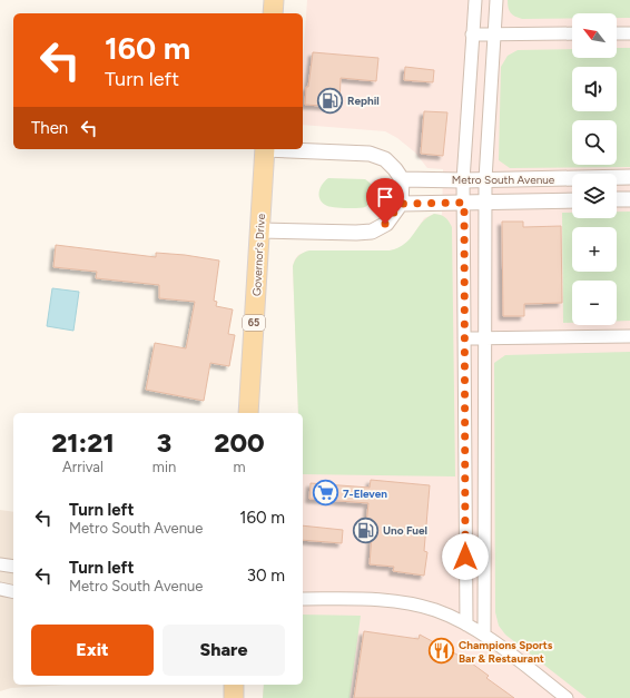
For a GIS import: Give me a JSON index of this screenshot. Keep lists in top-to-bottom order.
{
  "streets": {
    "main road": ["Governor's Drive", "65"],
    "street": ["Metro South Avenue"]
  },
  "places": {
    "fuel station": ["Rephil", "Uno Fuel"],
    "supermarket": ["7-Eleven"],
    "restaurant": ["Champions Sports Bar & Restaurant"]
  },
  "north": "top left",
  "page": {
    "map_buttons": ["+", "−"],
    "turn": ["160 m", "Turn left"],
    "then": "Then",
    "eta": [
      "21:21",
      "Arrival",
      "3",
      "min",
      "200",
      "m"
    ],
    "list": [
      {
        "name": "Turn left",
        "note": "Metro South Avenue",
        "value": "160 m"
      },
      {
        "name": "Turn left",
        "note": "Metro South Avenue",
        "value": "30 m"
      }
    ],
    "buttons": ["Exit", "Share"]
  }
}
